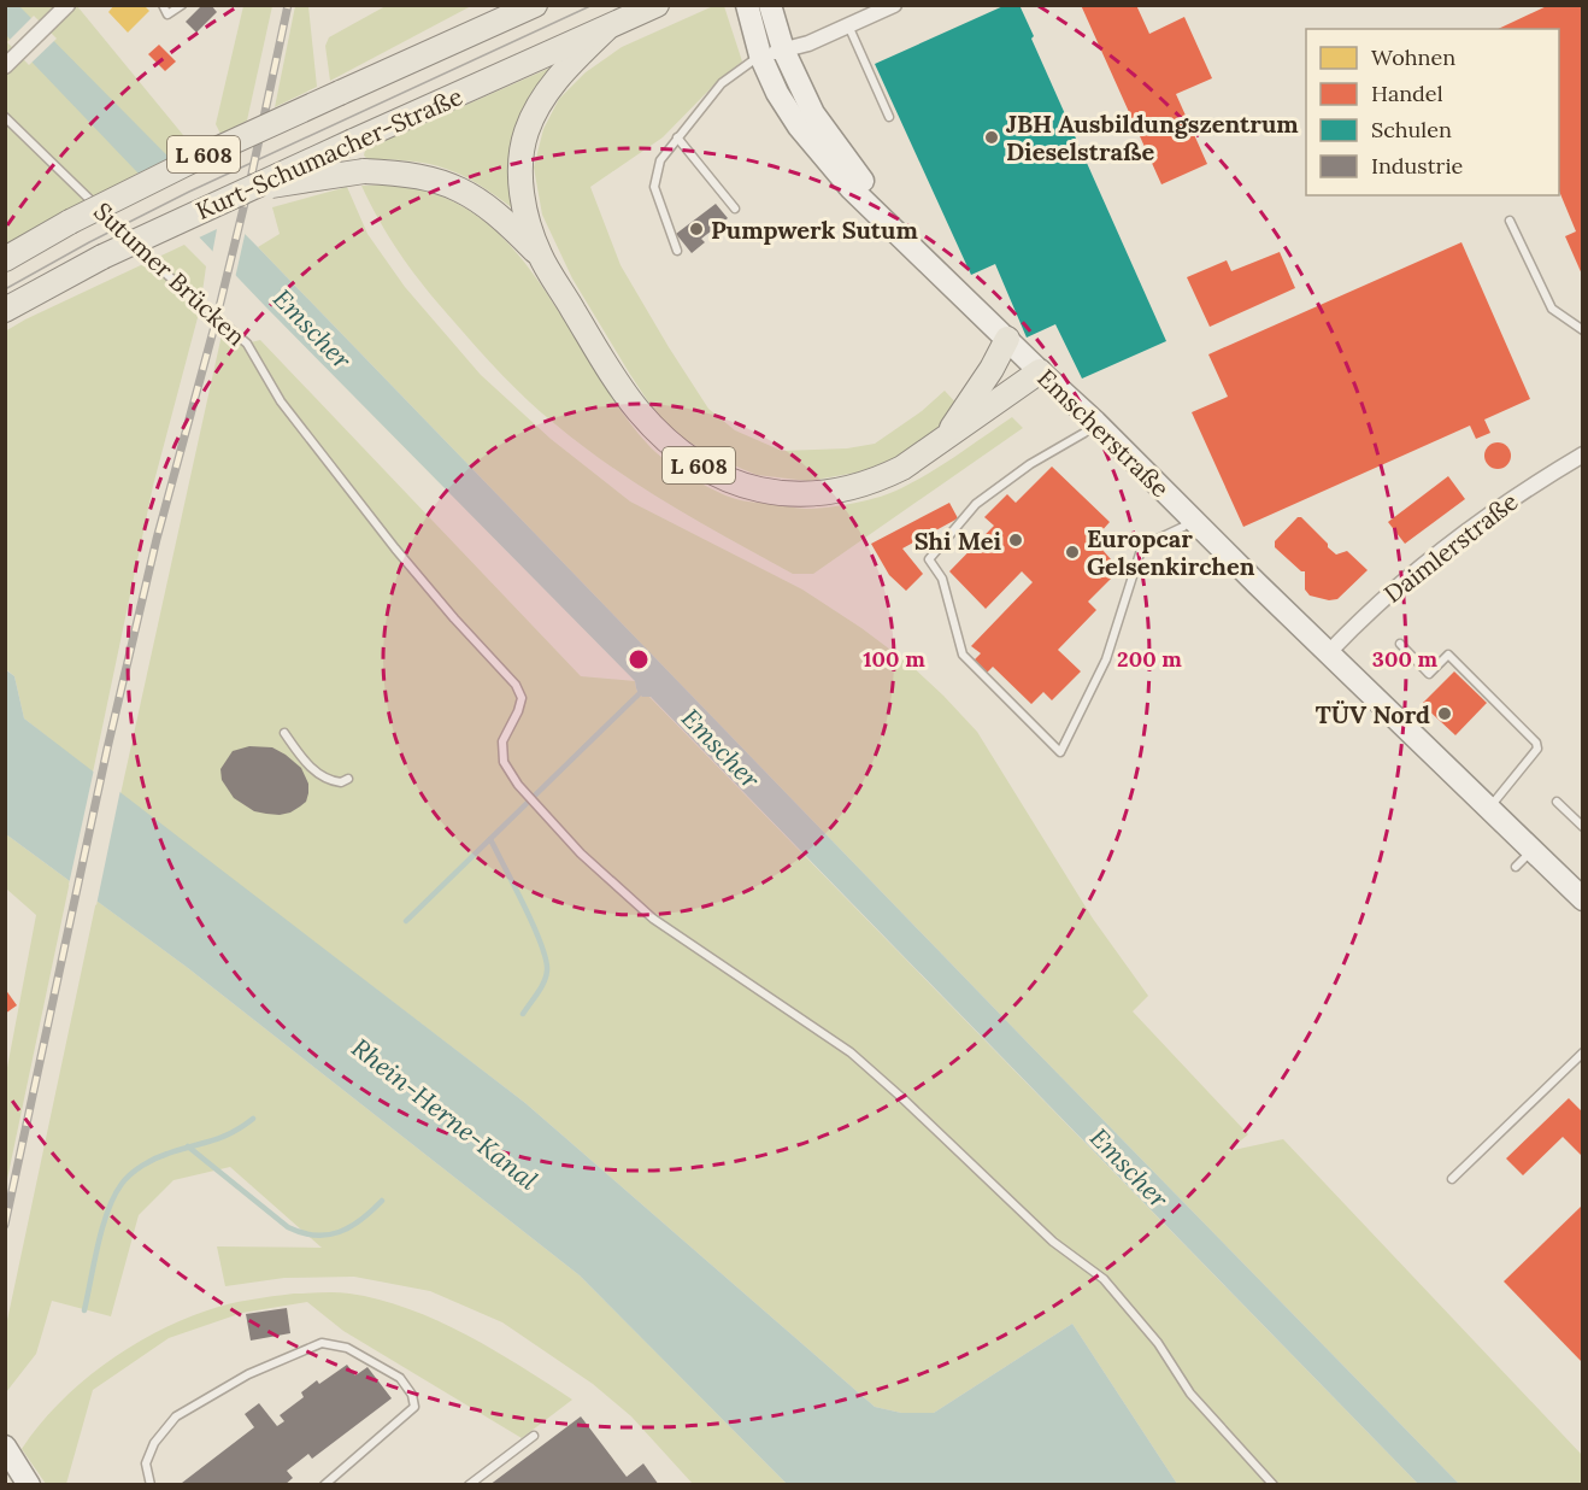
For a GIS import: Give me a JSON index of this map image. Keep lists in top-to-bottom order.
{
  "streets": {
    "main road": ["Kurt-Schumacher-Straße", "L 608"],
    "street": ["Emscherstraße", "Daimlerstraße"],
    "lane": ["Sutumer Brücken"]
  },
  "crossings": [
    ["Kurt-Schumacher-Straße", "L 608"],
    ["L 608", "Emscherstraße"],
    ["Emscherstraße", "Daimlerstraße"]
  ],
  "water": ["Emscher", "Rhein-Herne-Kanal"],
  "places": [
    "JBH Ausbildungszentrum Dieselstraße",
    "Pumpwerk Sutum",
    "Shi Mei",
    "Europcar Gelsenkirchen",
    "TÜV Nord"
  ],
  "legend": [
    "Wohnen",
    "Handel",
    "Schulen",
    "Industrie"
  ],
  "rings": ["100 m", "200 m", "300 m"]
}
